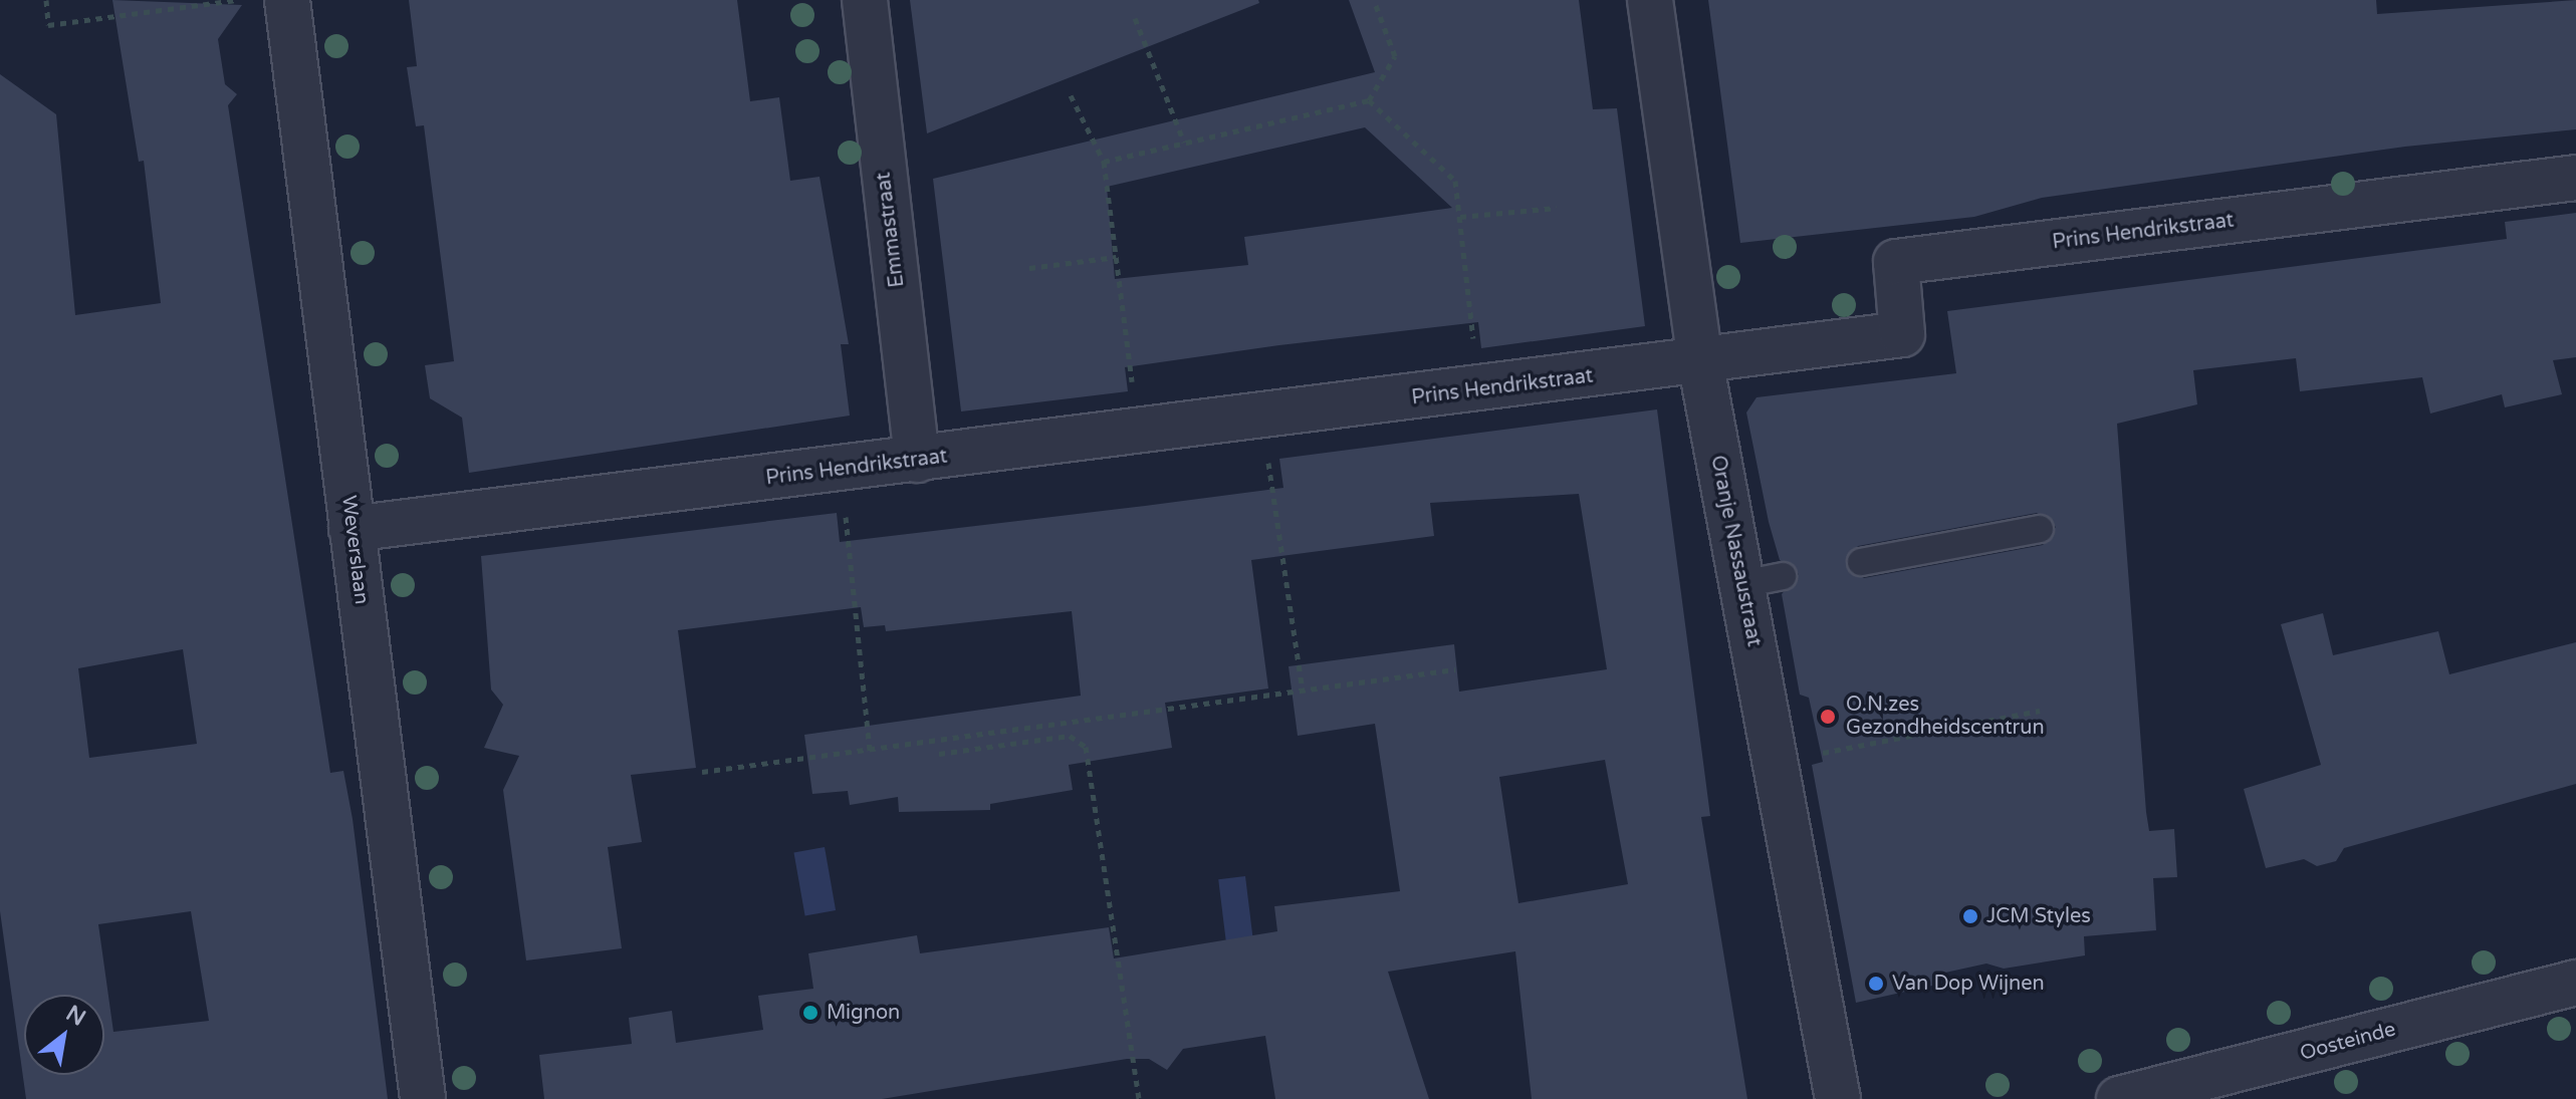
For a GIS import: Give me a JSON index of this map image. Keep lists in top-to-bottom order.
{
  "streets": {
    "street": [
      "Emmastraat",
      "Prins Hendrikstraat",
      "Weverslaan",
      "Oranje Nassaustraat",
      "Oosteinde"
    ]
  },
  "crossings": [
    ["Emmastraat", "Prins Hendrikstraat"],
    ["Prins Hendrikstraat", "Weverslaan"],
    ["Prins Hendrikstraat", "Oranje Nassaustraat"]
  ],
  "places": [
    "O.N.zes Gezondheidscentrun",
    "JCM Styles",
    "Van Dop Wijnen",
    "Mignon"
  ],
  "north": "top right"
}
